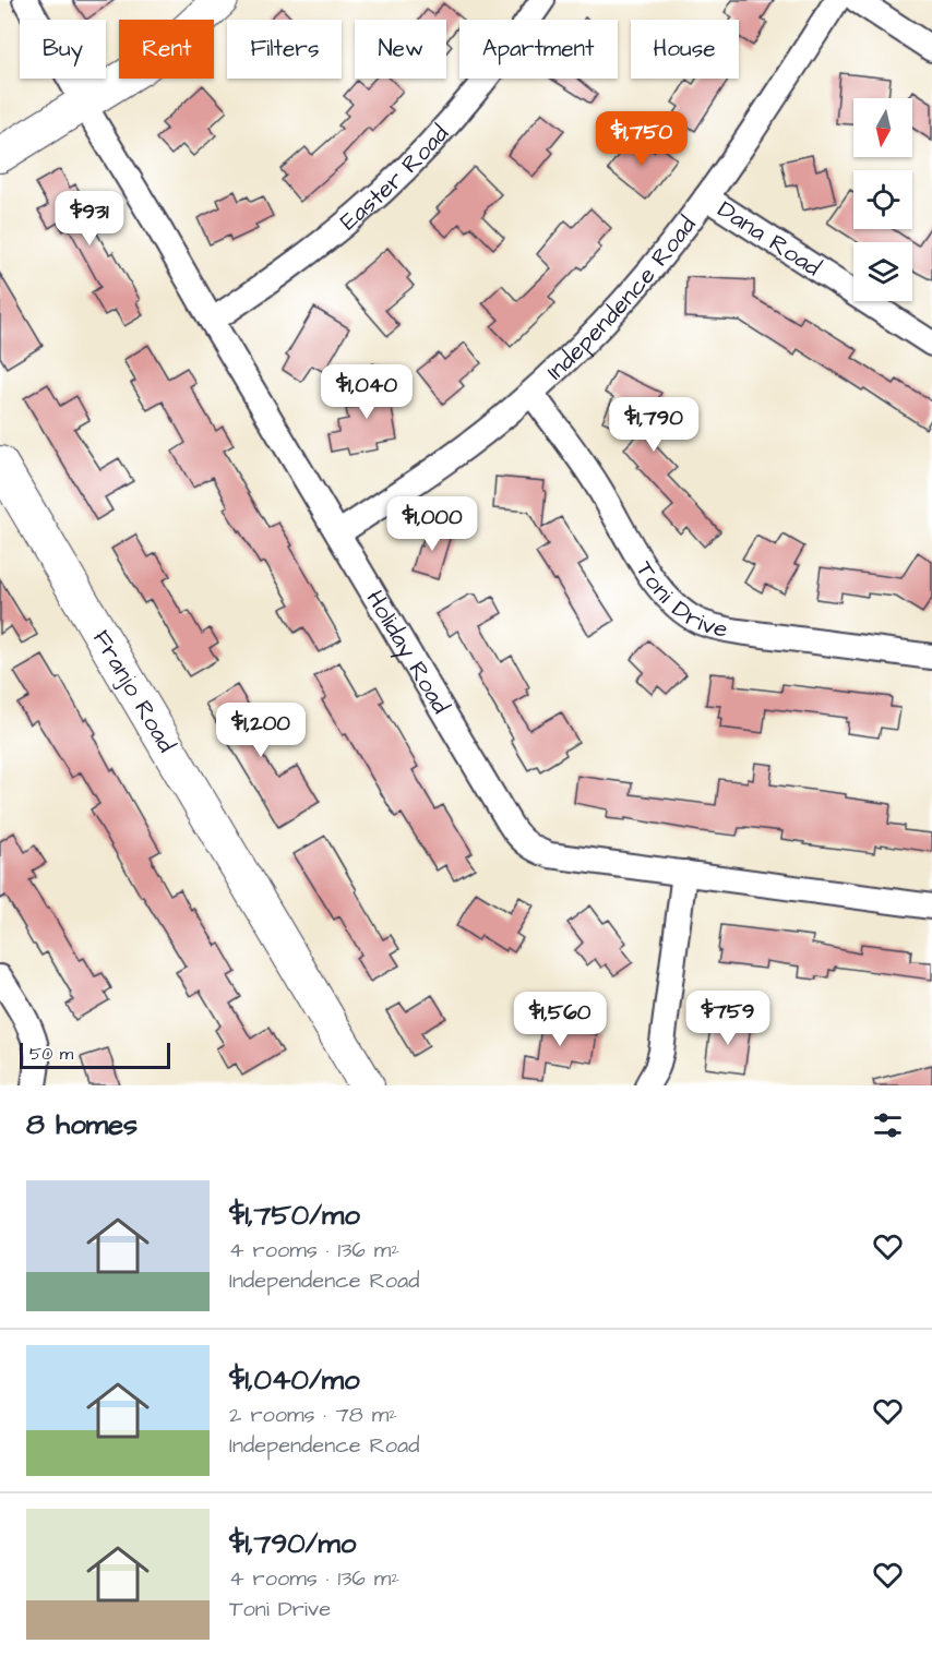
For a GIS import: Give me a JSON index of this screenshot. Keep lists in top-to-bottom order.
{
  "streets": {
    "street": [
      "Easter Road",
      "Dana Road",
      "Independence Road",
      "Toni Drive",
      "Holiday Road",
      "Franjo Road"
    ]
  },
  "crossings": [
    ["Easter Road", "Holiday Road"],
    ["Dana Road", "Independence Road"],
    ["Independence Road", "Toni Drive"],
    ["Independence Road", "Holiday Road"]
  ],
  "scale_bar": "50 m",
  "north": "bottom",
  "page": {
    "chip": [
      "Buy",
      "Rent",
      "Filters",
      "New",
      "Apartment",
      "House"
    ],
    "price": [
      "$1,750",
      "$931",
      "$1,040",
      "$1,790",
      "$1,000",
      "$1,200",
      "$759",
      "$1,560"
    ],
    "scale": "50 m",
    "heading": "8 homes",
    "list": [
      {
        "name": "$1,750/mo",
        "note": "4 rooms · 136 m² · Independence Road"
      },
      {
        "name": "$1,040/mo",
        "note": "2 rooms · 78 m² · Independence Road"
      },
      {
        "name": "$1,790/mo",
        "note": "4 rooms · 136 m² · Toni Drive"
      }
    ]
  }
}
